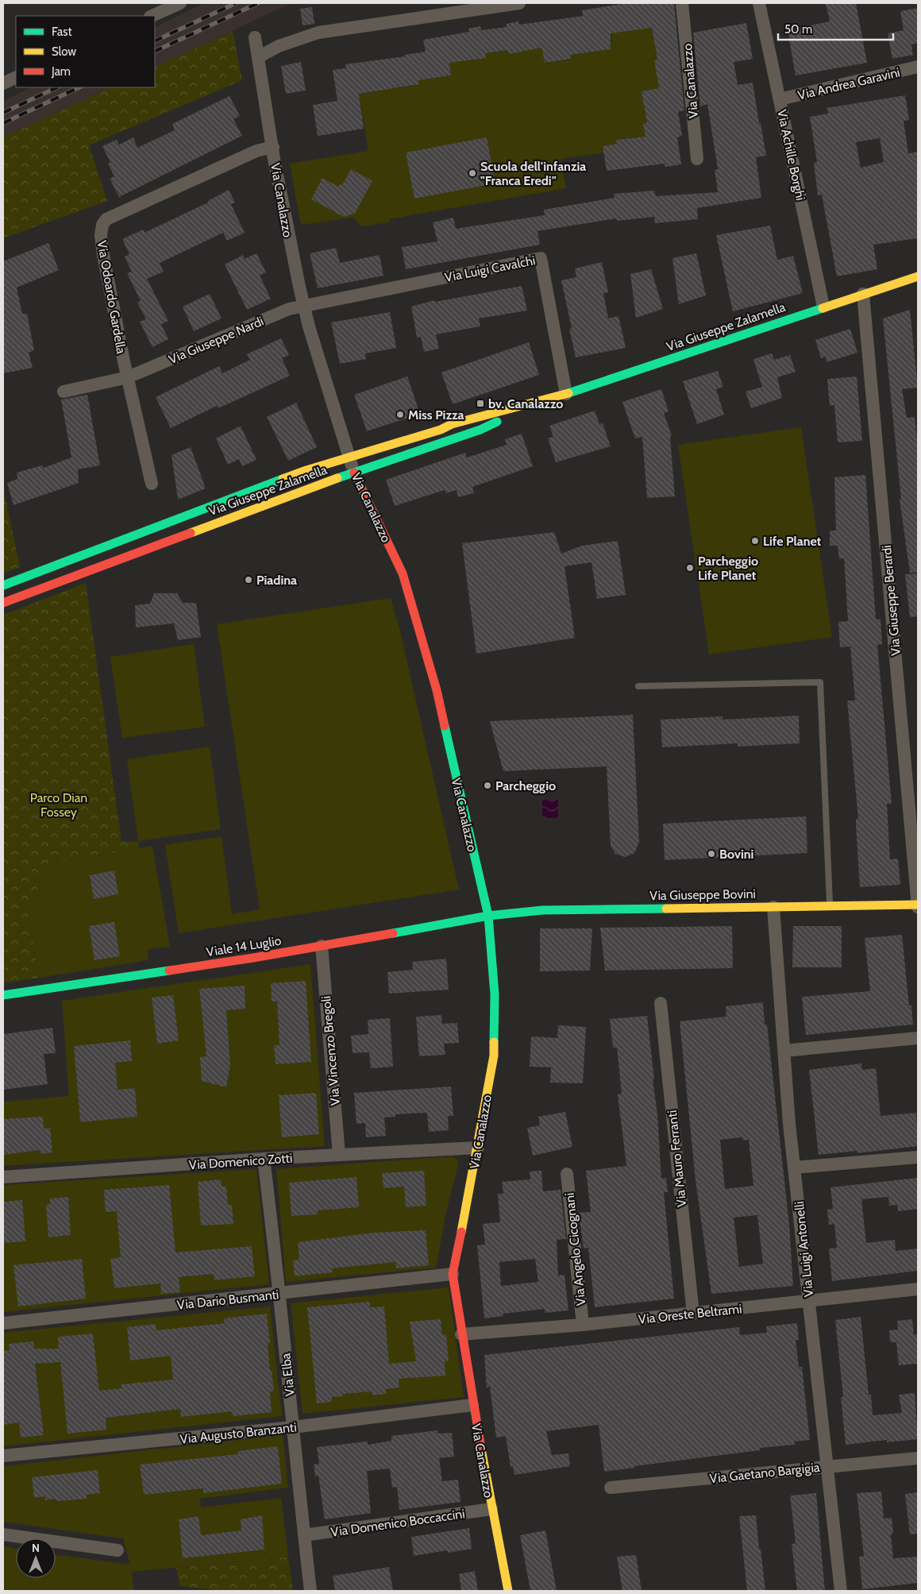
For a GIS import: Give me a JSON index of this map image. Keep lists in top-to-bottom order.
{
  "streets": {
    "street": [
      "Via Canalazzo",
      "Via Andrea Garavini",
      "Via Achille Borghi",
      "Via Luigi Cavalchi",
      "Via Odoardo Gardella",
      "Via Giuseppe Zalamella",
      "Via Giuseppe Nardi",
      "Via Giuseppe Berardi",
      "Via Giuseppe Bovini",
      "Viale 14 Luglio",
      "Via Vincenzo Bregoli",
      "Via Mauro Ferranti",
      "Via Domenico Zotti",
      "Via Angelo Cicognani",
      "Via Luigi Antonelli",
      "Via Dario Busmanti",
      "Via Oreste Beltrami",
      "Via Elba",
      "Via Augusto Branzanti",
      "Via Gaetano Bargigia",
      "Via Domenico Boccaccini"
    ]
  },
  "crossings": [
    ["Via Canalazzo", "Via Luigi Cavalchi"],
    ["Via Canalazzo", "Via Odoardo Gardella"],
    ["Via Canalazzo", "Via Giuseppe Zalamella"],
    ["Via Canalazzo", "Via Giuseppe Nardi"],
    ["Via Canalazzo", "Via Giuseppe Bovini"],
    ["Via Canalazzo", "Viale 14 Luglio"],
    ["Via Canalazzo", "Via Domenico Zotti"],
    ["Via Canalazzo", "Via Dario Busmanti"],
    ["Via Canalazzo", "Via Oreste Beltrami"],
    ["Via Canalazzo", "Via Augusto Branzanti"],
    ["Via Canalazzo", "Via Domenico Boccaccini"],
    ["Via Andrea Garavini", "Via Achille Borghi"],
    ["Via Achille Borghi", "Via Giuseppe Zalamella"],
    ["Via Luigi Cavalchi", "Via Giuseppe Zalamella"],
    ["Via Luigi Cavalchi", "Via Giuseppe Nardi"],
    ["Via Odoardo Gardella", "Via Giuseppe Nardi"],
    ["Via Giuseppe Zalamella", "Via Giuseppe Berardi"],
    ["Via Giuseppe Berardi", "Via Giuseppe Bovini"],
    ["Via Giuseppe Bovini", "Viale 14 Luglio"],
    ["Via Giuseppe Bovini", "Via Luigi Antonelli"],
    ["Viale 14 Luglio", "Via Vincenzo Bregoli"],
    ["Via Vincenzo Bregoli", "Via Domenico Zotti"],
    ["Via Mauro Ferranti", "Via Oreste Beltrami"],
    ["Via Domenico Zotti", "Via Elba"],
    ["Via Angelo Cicognani", "Via Oreste Beltrami"],
    ["Via Luigi Antonelli", "Via Oreste Beltrami"],
    ["Via Luigi Antonelli", "Via Gaetano Bargigia"],
    ["Via Dario Busmanti", "Via Elba"],
    ["Via Elba", "Via Augusto Branzanti"],
    ["Via Elba", "Via Domenico Boccaccini"]
  ],
  "parks": ["Parco Dian Fossey"],
  "places": {
    "other": [
      "Scuola dell'infanzia \"Franca Eredi\"",
      "Miss Pizza",
      "Life Planet",
      "Parcheggio Life Planet",
      "Piadina",
      "Parcheggio",
      "Bovini"
    ],
    "transit": ["bv. Canalazzo"]
  },
  "legend": ["Fast", "Slow", "Jam"],
  "scale_bar": "50 m",
  "north": "top"
}
